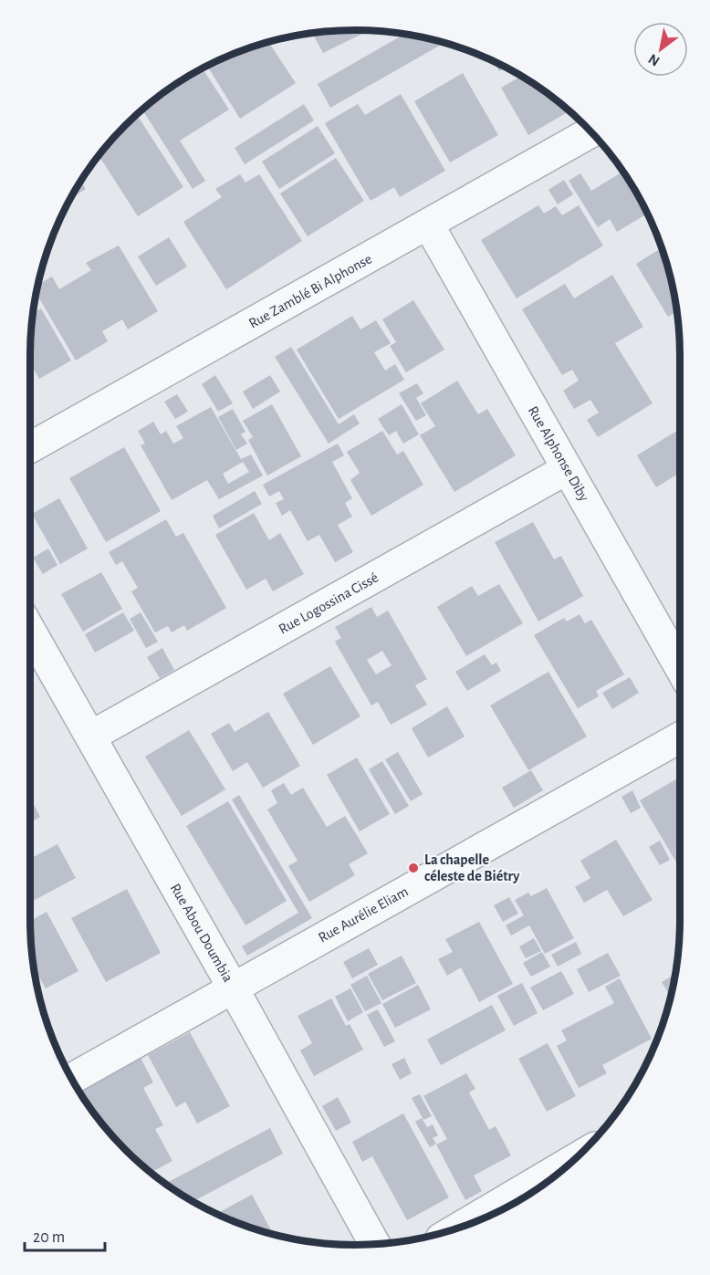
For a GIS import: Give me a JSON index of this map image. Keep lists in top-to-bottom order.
{
  "streets": {
    "street": [
      "Rue Zamblé Bi Alphonse",
      "Rue Alphonse Diby",
      "Rue Logossina Cissé",
      "Rue Aurélie Eliam",
      "Rue Abou Doumbia"
    ]
  },
  "crossings": [
    ["Rue Zamblé Bi Alphonse", "Rue Alphonse Diby"],
    ["Rue Alphonse Diby", "Rue Logossina Cissé"],
    ["Rue Logossina Cissé", "Rue Abou Doumbia"],
    ["Rue Aurélie Eliam", "Rue Abou Doumbia"]
  ],
  "places": ["La chapelle céleste de Biétry"],
  "scale_bar": "20 m",
  "north": "bottom left"
}
